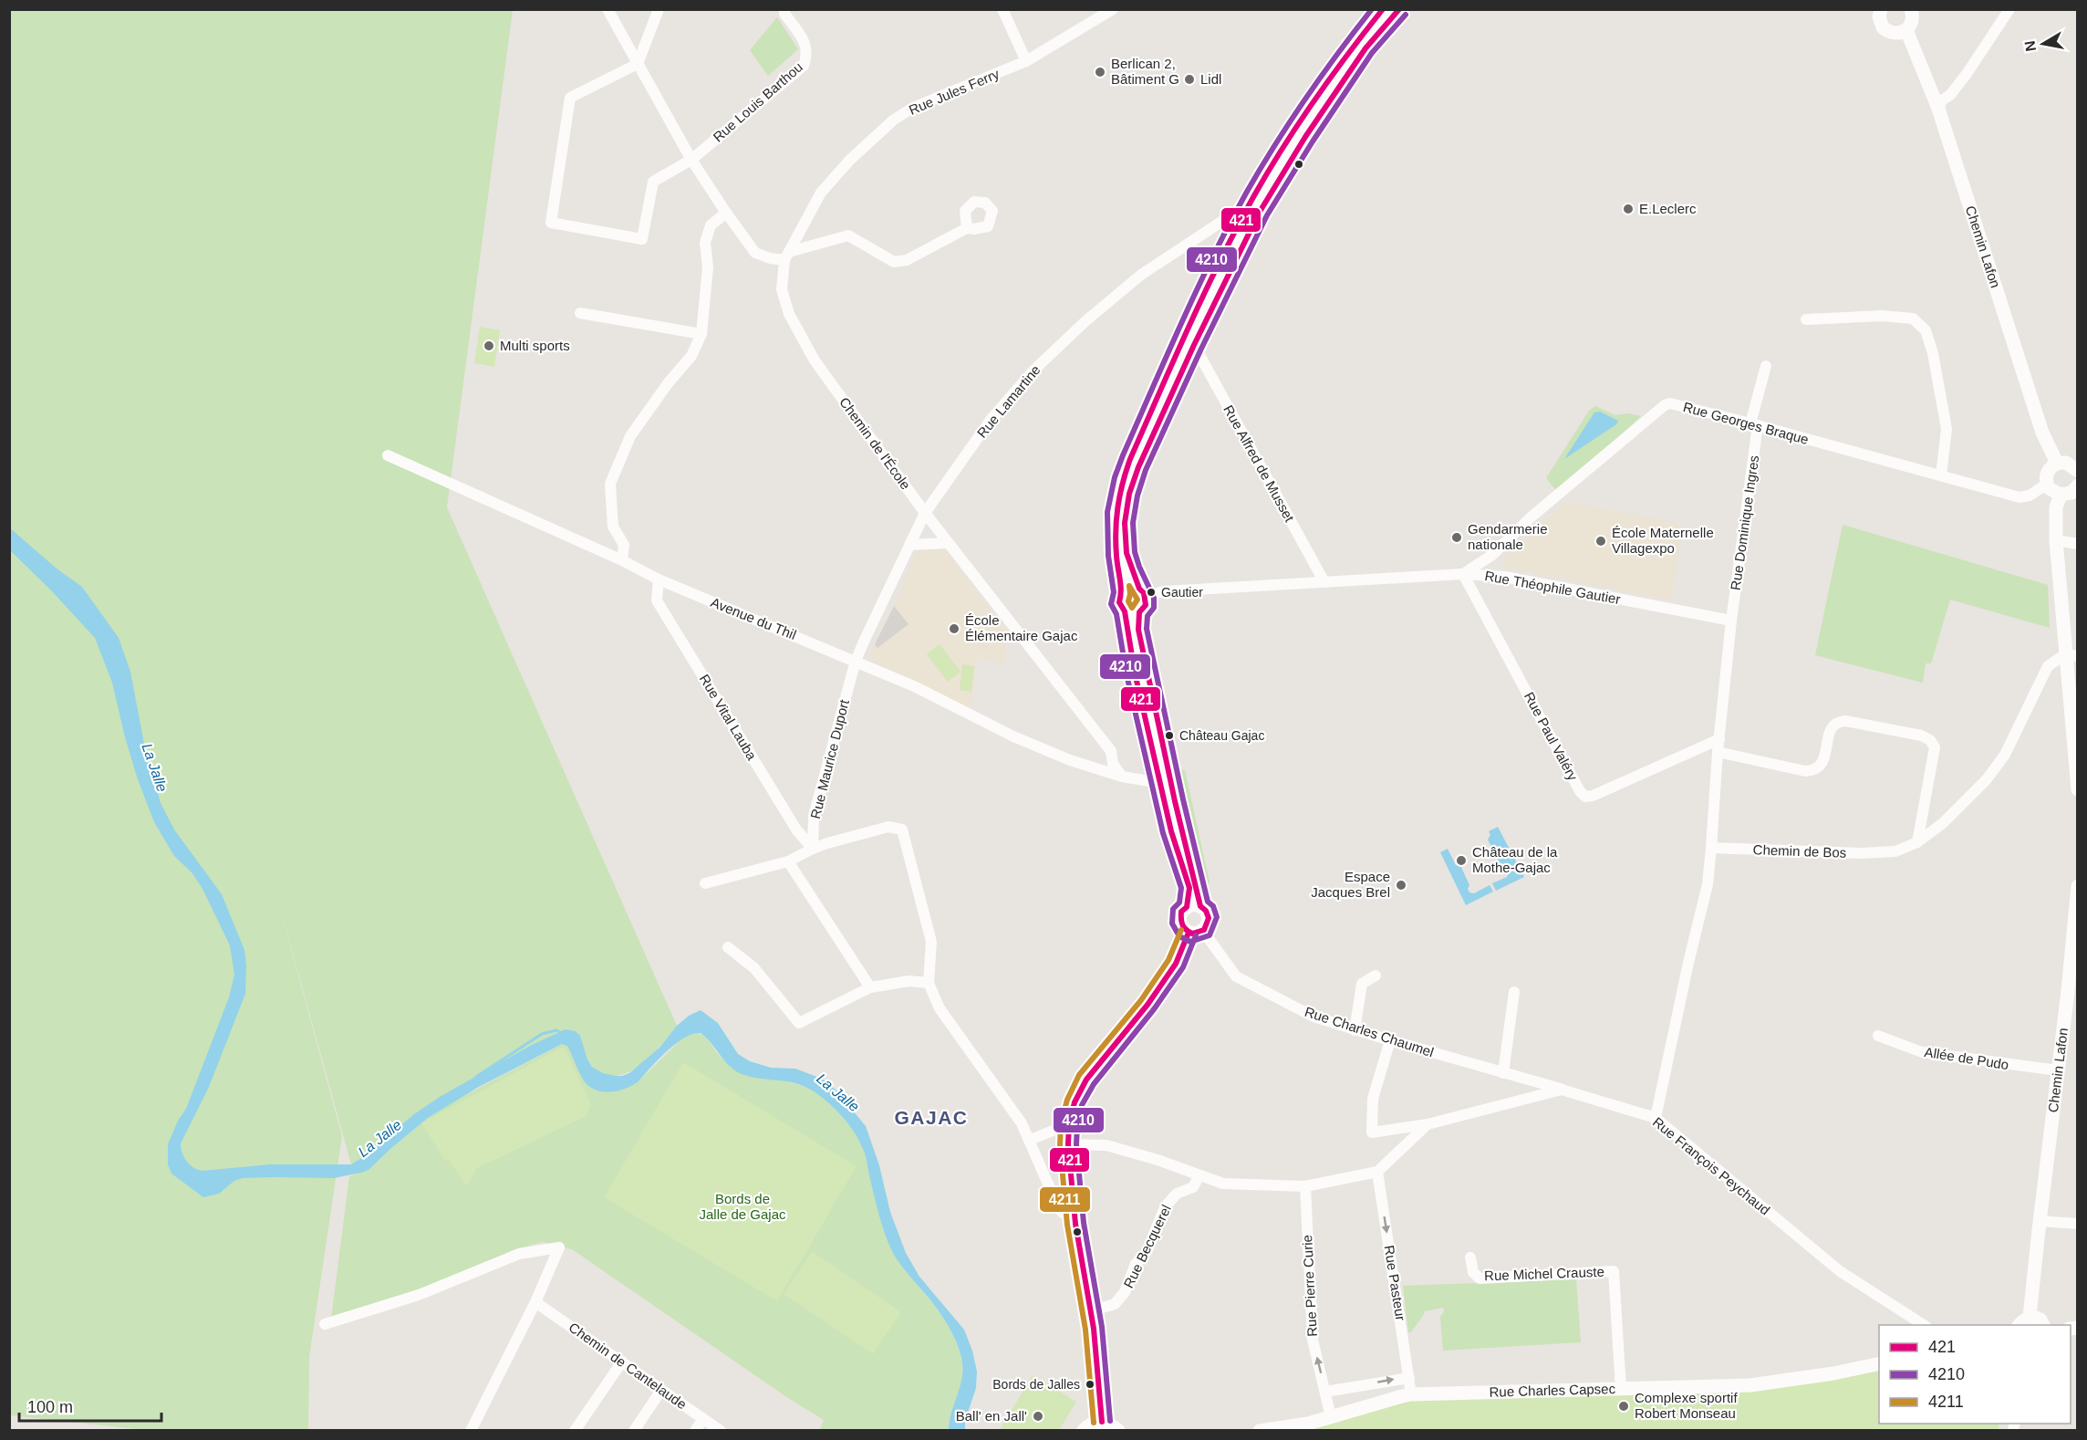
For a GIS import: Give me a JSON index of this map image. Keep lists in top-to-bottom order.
{
  "streets": {
    "street": [
      "Rue Jules Ferry",
      "Rue Louis Barthou",
      "Chemin Lafon",
      "Rue Lamartine",
      "Rue Georges Braque",
      "Chemin de l'École",
      "Rue Alfred de Musset",
      "Rue Dominique Ingres",
      "Rue Théophile Gautier",
      "Avenue du Thil",
      "Rue Vital Lauba",
      "Rue Paul Valéry",
      "Rue Maurice Duport",
      "Chemin de Bos",
      "Rue Charles Chaumel",
      "Allée de Pudo",
      "Rue François Peychaud",
      "Rue Becquerel",
      "Rue Michel Crauste",
      "Rue Pasteur",
      "Rue Pierre Curie",
      "Chemin de Cantelaude",
      "Rue Charles Capsec"
    ]
  },
  "crossings": [
    ["Rue Jules Ferry", "Chemin de l'École"],
    ["Chemin Lafon", "Allée de Pudo"],
    ["Rue Lamartine", "Chemin de l'École"],
    ["Rue Lamartine", "Avenue du Thil"],
    ["Rue Lamartine", "Rue Maurice Duport"],
    ["Rue Georges Braque", "Rue Dominique Ingres"],
    ["Rue Georges Braque", "Rue Théophile Gautier"],
    ["Rue Georges Braque", "Rue Paul Valéry"],
    ["Chemin de l'École", "Avenue du Thil"],
    ["Rue Alfred de Musset", "Rue Théophile Gautier"],
    ["Rue Dominique Ingres", "Rue Théophile Gautier"],
    ["Rue Théophile Gautier", "Rue Paul Valéry"],
    ["Avenue du Thil", "Rue Vital Lauba"],
    ["Avenue du Thil", "Rue Maurice Duport"],
    ["Rue Vital Lauba", "Rue Maurice Duport"],
    ["Rue Charles Chaumel", "Rue François Peychaud"],
    ["Rue Michel Crauste", "Rue Charles Capsec"],
    ["Rue Pasteur", "Rue Charles Capsec"],
    ["Rue Pierre Curie", "Rue Charles Capsec"]
  ],
  "one_way": ["Rue Pasteur", "Rue Pierre Curie"],
  "districts": ["GAJAC"],
  "water": ["La Jalle"],
  "parks": ["Bords de Jalle de Gajac"],
  "places": [
    "Berlican 2, Bâtiment G",
    "Lidl",
    "E.Leclerc",
    "Multi sports",
    "Gendarmerie nationale",
    "École Maternelle Villagexpo",
    "Gautier",
    "École Élémentaire Gajac",
    "Château Gajac",
    "Château de la Mothe-Gajac",
    "Espace Jacques Brel",
    "Bords de Jalles",
    "Complexe sportif Robert Monseau",
    "Ball' en Jall'"
  ],
  "lines": ["transit line 421", "transit line 4210", "transit line 4211"],
  "legend": ["421", "4210", "4211"],
  "scale_bar": "100 m",
  "north": "left"
}
